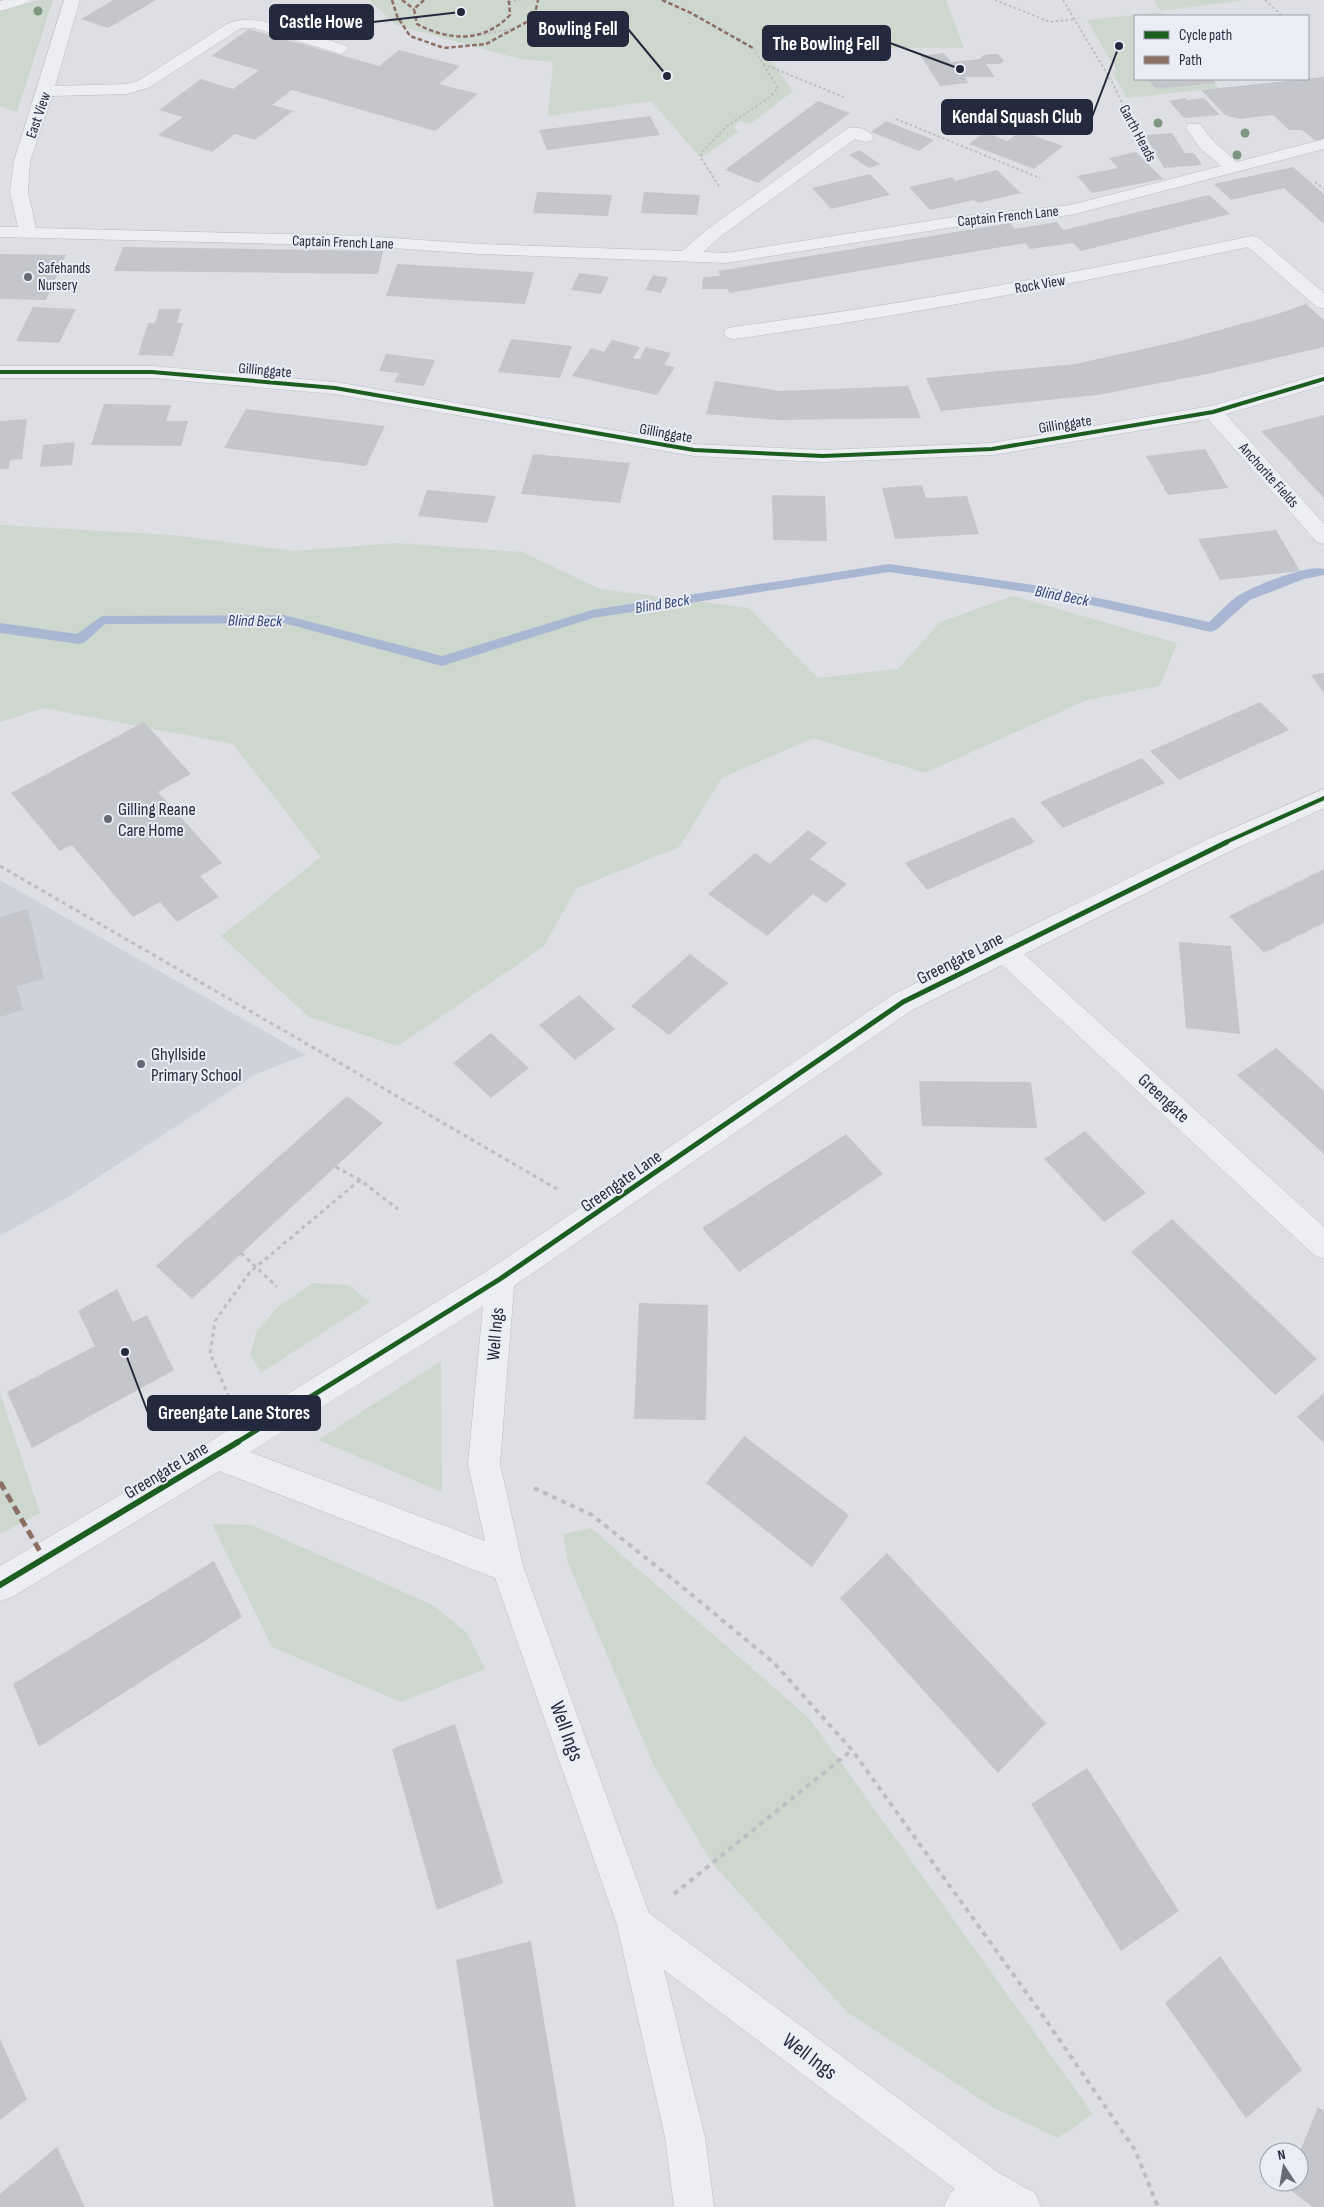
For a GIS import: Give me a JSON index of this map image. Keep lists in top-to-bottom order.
{
  "streets": {
    "street": [
      "East View",
      "Captain French Lane",
      "Rock View",
      "Gillinggate",
      "Anchorite Fields",
      "Greengate Lane",
      "Greengate",
      "Well Ings"
    ],
    "path": ["Garth Heads"]
  },
  "crossings": [
    ["East View", "Captain French Lane"],
    ["Garth Heads", "Captain French Lane"],
    ["Gillinggate", "Anchorite Fields"],
    ["Greengate Lane", "Greengate"],
    ["Greengate Lane", "Well Ings"]
  ],
  "water": ["Blind Beck"],
  "places": [
    "Castle Howe",
    "Kendal Squash Club",
    "The Bowling Fell",
    "Bowling Fell",
    "Safehands Nursery",
    "Gilling Reane Care Home",
    "Ghyllside Primary School",
    "Greengate Lane Stores"
  ],
  "legend": ["Cycle path", "Path"],
  "north": "top"
}
